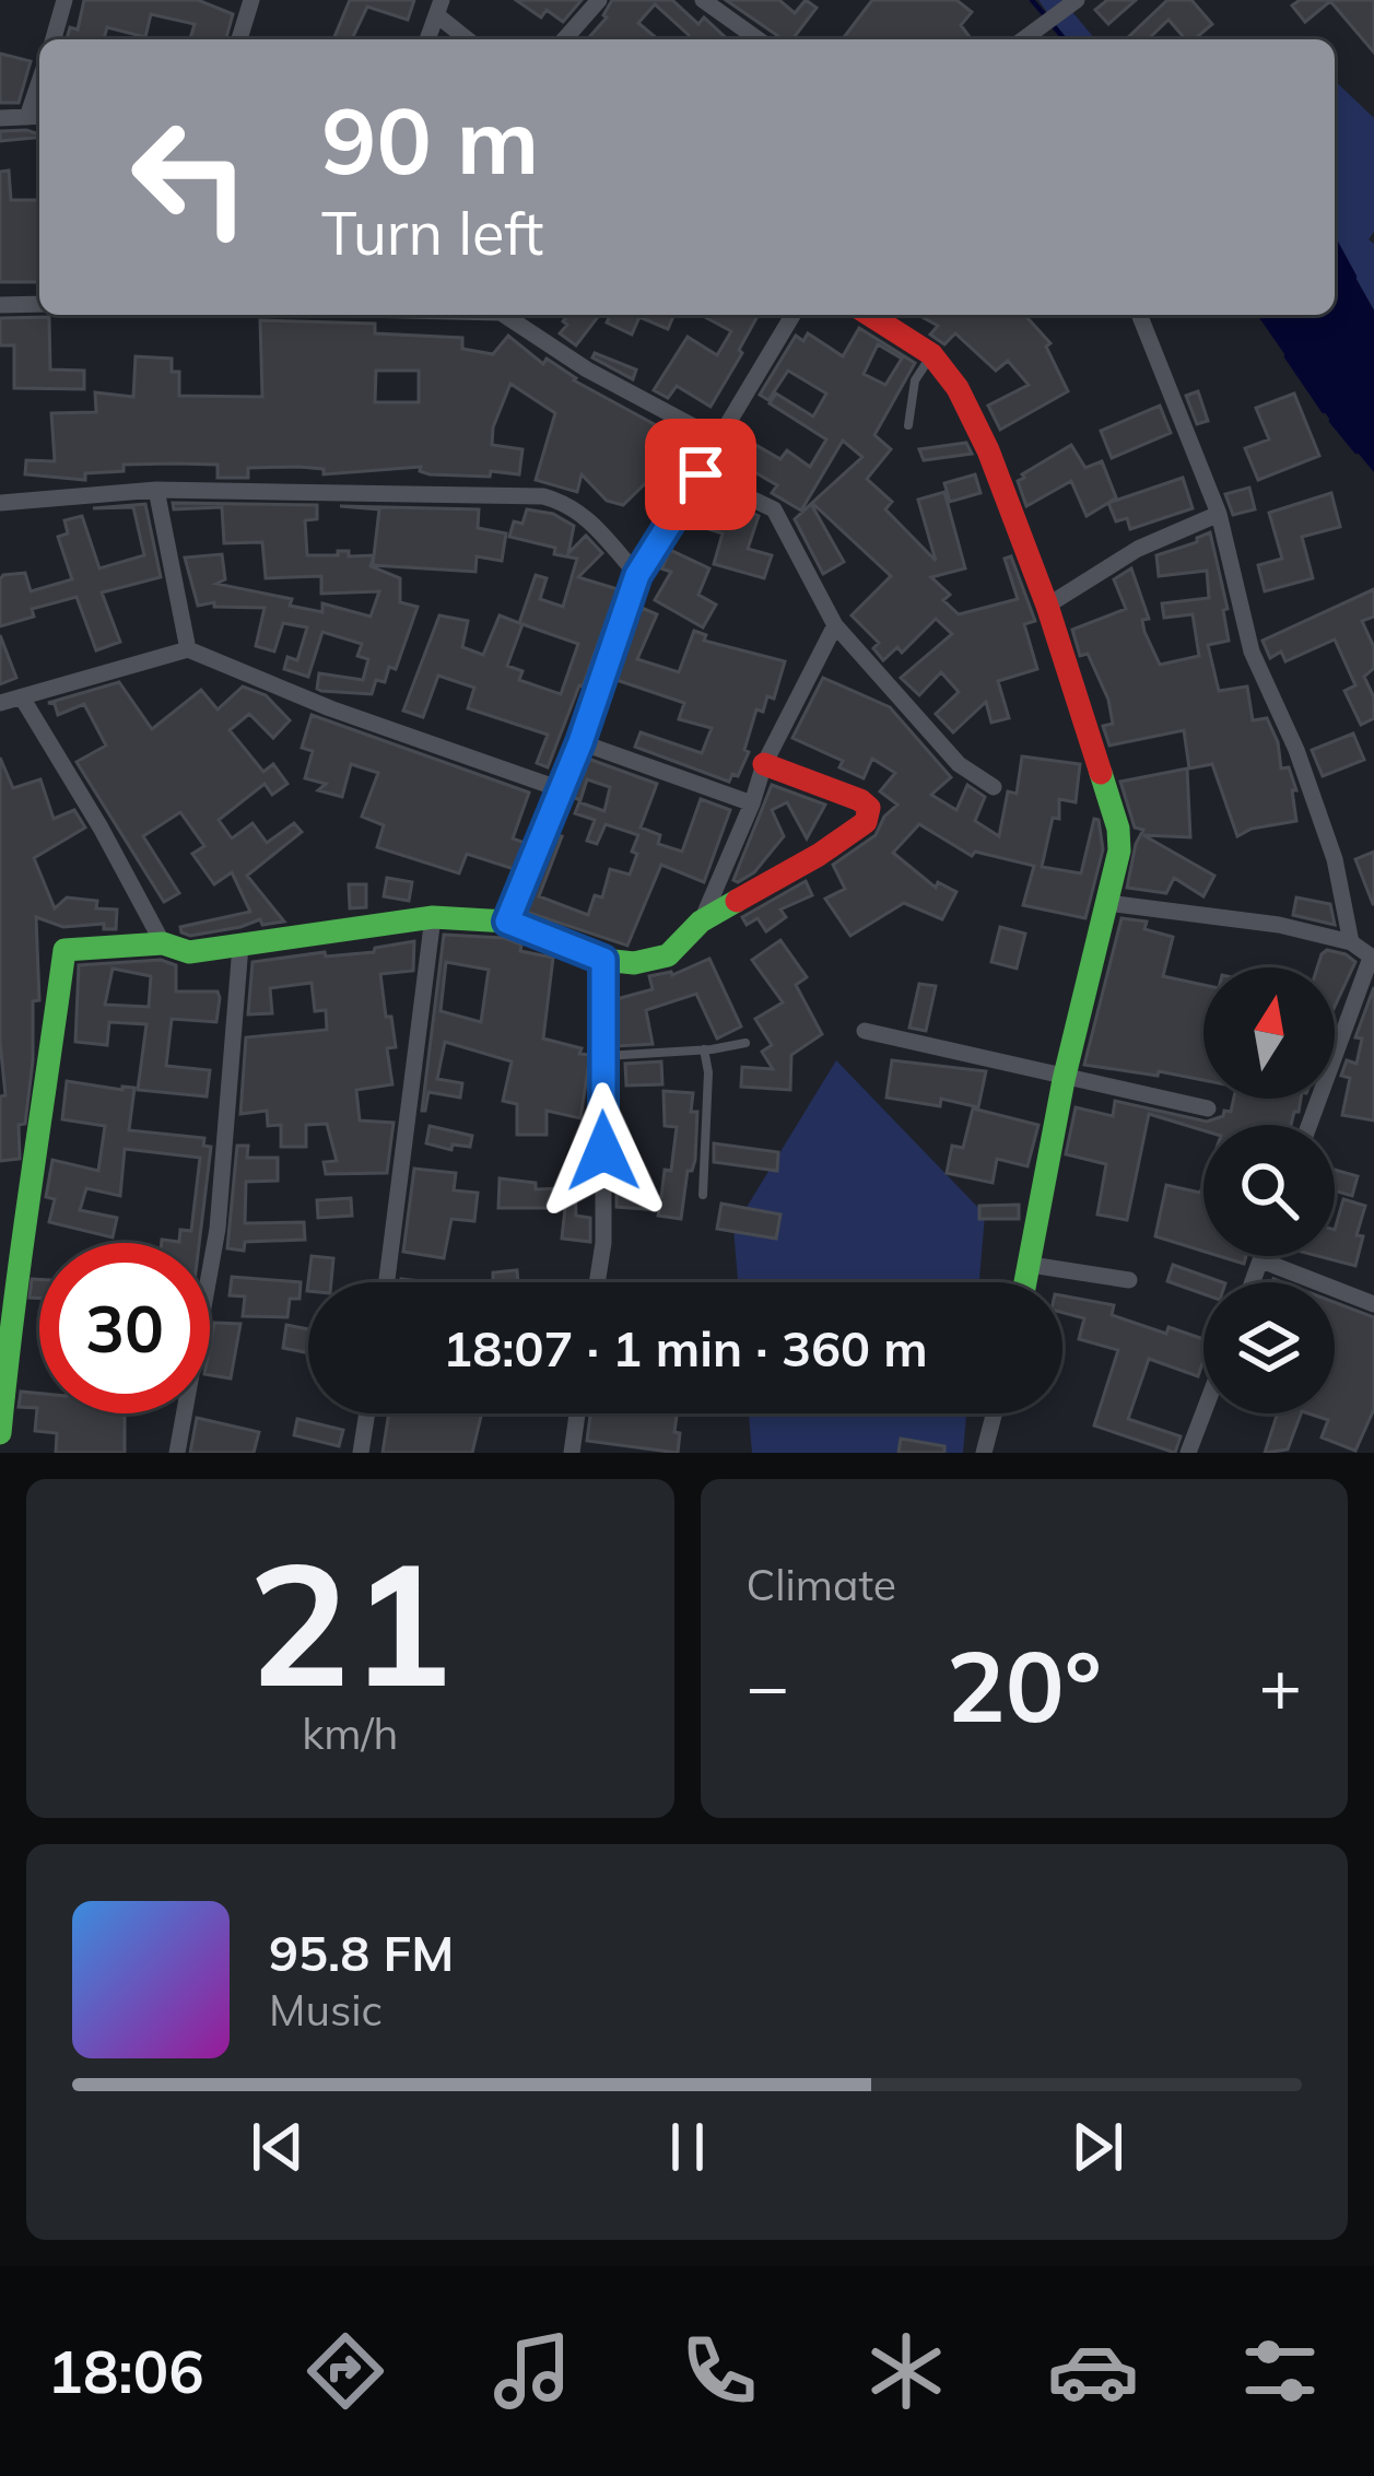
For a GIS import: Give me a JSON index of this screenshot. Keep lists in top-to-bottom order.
{
  "north": "top",
  "page": {
    "turn": ["90 m", "Turn left"],
    "limit": "30",
    "trip": "18:07 · 1 min · 360 m",
    "tile": [
      ["21", "km/h"],
      "Climate"
    ],
    "heat": ["−", "20°", "+"],
    "song": ["95.8 FM", "Music"],
    "tabs": "18:06"
  }
}
